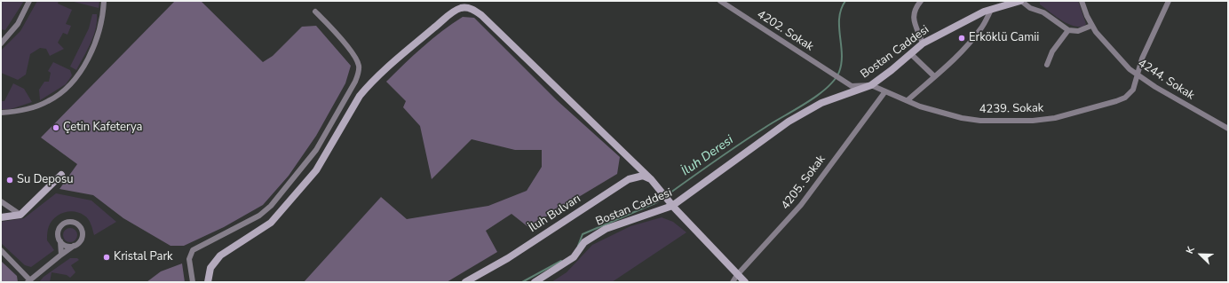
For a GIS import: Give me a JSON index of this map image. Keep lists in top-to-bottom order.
{
  "streets": {
    "street": [
      "4202. Sokak",
      "Bostan Caddesi",
      "4244. Sokak",
      "4239. Sokak",
      "4205. Sokak",
      "İluh Bulvarı"
    ]
  },
  "crossings": [
    ["4202. Sokak", "4239. Sokak"],
    ["Bostan Caddesi", "4239. Sokak"],
    ["4244. Sokak", "4239. Sokak"],
    ["4239. Sokak", "4205. Sokak"]
  ],
  "water": ["İluh Deresi"],
  "places": [
    "Erköklü Camii",
    "Çetin Kafeterya",
    "Su Deposu",
    "Kristal Park"
  ],
  "north": "top left"
}
